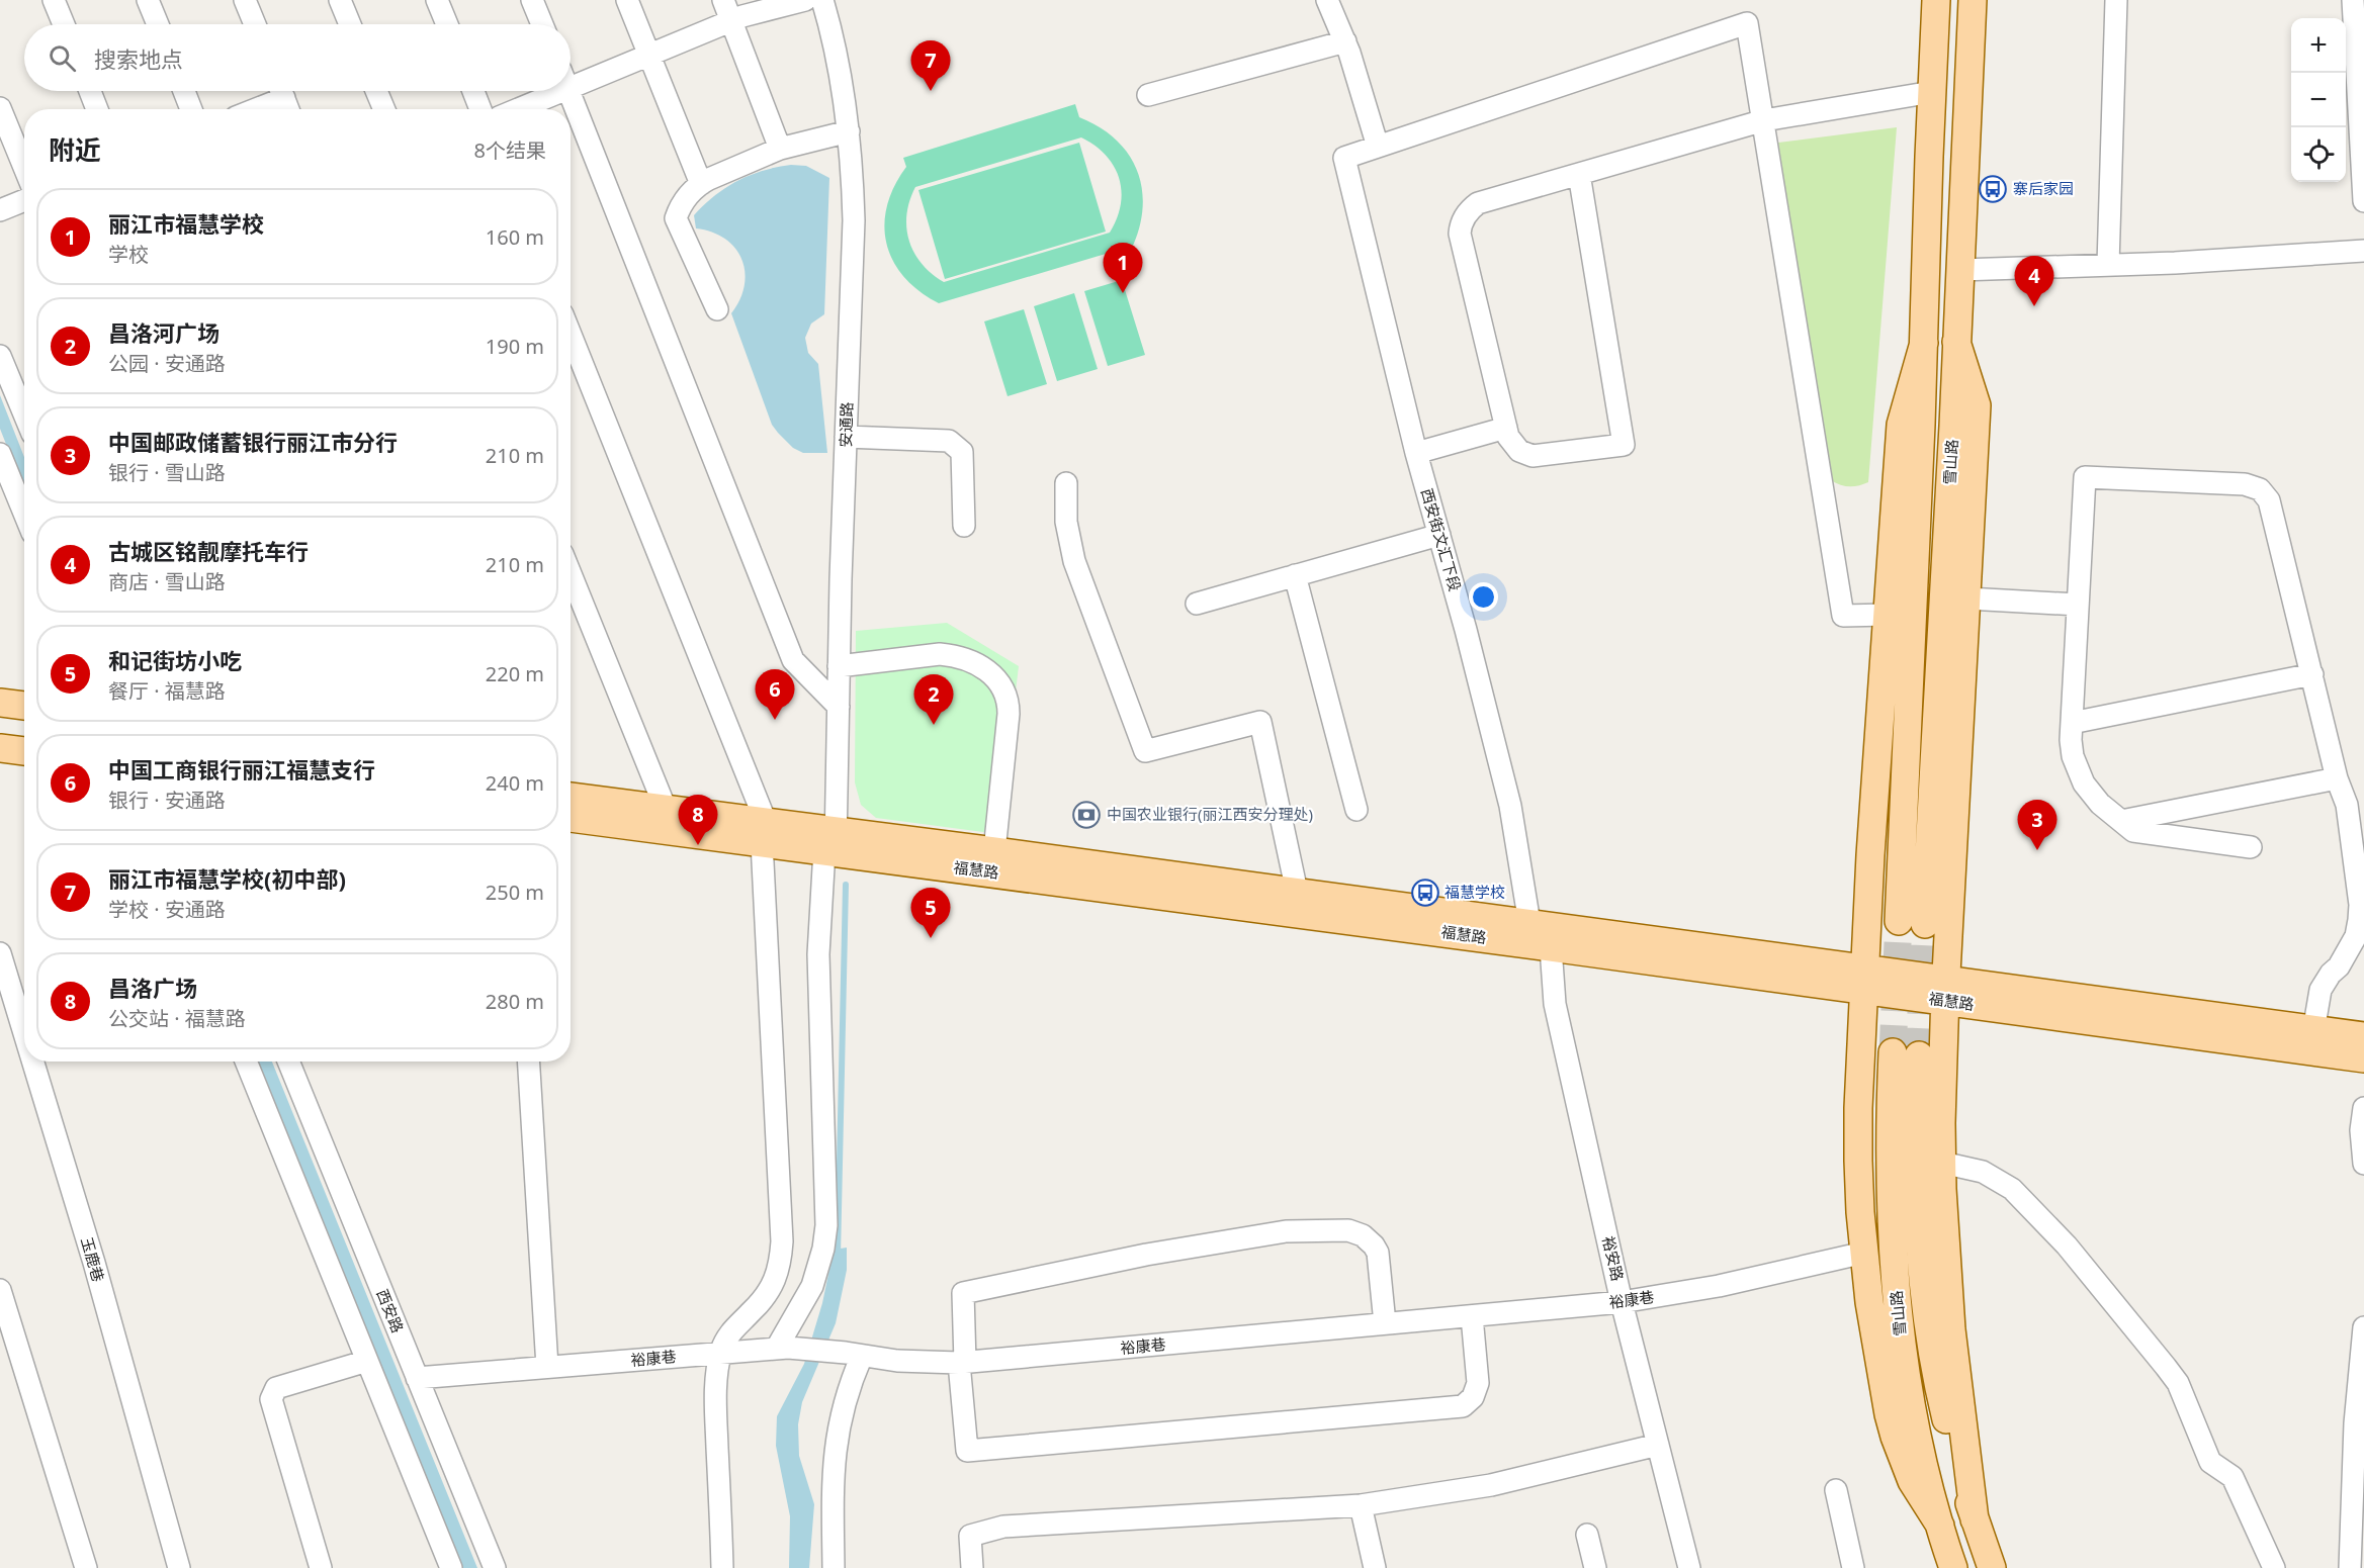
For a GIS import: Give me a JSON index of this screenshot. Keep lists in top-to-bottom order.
{
  "streets": {
    "main road": ["雪山路", "福慧路"],
    "street": [
      "安通路",
      "西安街文汇下段",
      "裕安路",
      "玉鹿巷",
      "裕康巷",
      "西安路"
    ]
  },
  "crossings": [
    ["安通路", "福慧路"],
    ["安通路", "裕康巷"],
    ["西安街文汇下段", "福慧路"],
    ["福慧路", "裕安路"],
    ["裕安路", "裕康巷"],
    ["裕康巷", "西安路"]
  ],
  "places": {
    "bus stop": ["寨后家园", "福慧学校"],
    "bank": ["中国农业银行(丽江西安分理处)"]
  },
  "page": {
    "map_buttons": ["+", "−"],
    "search": "搜索地点",
    "pins": [
      "7",
      "1",
      "4",
      "6",
      "2",
      "8",
      "3",
      "5"
    ],
    "heading": ["附近", "8个结果"],
    "list": [
      {
        "mark": "1",
        "name": "丽江市福慧学校",
        "note": "学校",
        "value": "160 m"
      },
      {
        "mark": "2",
        "name": "昌洛河广场",
        "note": "公园 · 安通路",
        "value": "190 m"
      },
      {
        "mark": "3",
        "name": "中国邮政储蓄银行丽江市分行",
        "note": "银行 · 雪山路",
        "value": "210 m"
      },
      {
        "mark": "4",
        "name": "古城区铭靓摩托车行",
        "note": "商店 · 雪山路",
        "value": "210 m"
      },
      {
        "mark": "5",
        "name": "和记街坊小吃",
        "note": "餐厅 · 福慧路",
        "value": "220 m"
      },
      {
        "mark": "6",
        "name": "中国工商银行丽江福慧支行",
        "note": "银行 · 安通路",
        "value": "240 m"
      },
      {
        "mark": "7",
        "name": "丽江市福慧学校(初中部)",
        "note": "学校 · 安通路",
        "value": "250 m"
      },
      {
        "mark": "8",
        "name": "昌洛广场",
        "note": "公交站 · 福慧路",
        "value": "280 m"
      }
    ]
  }
}
